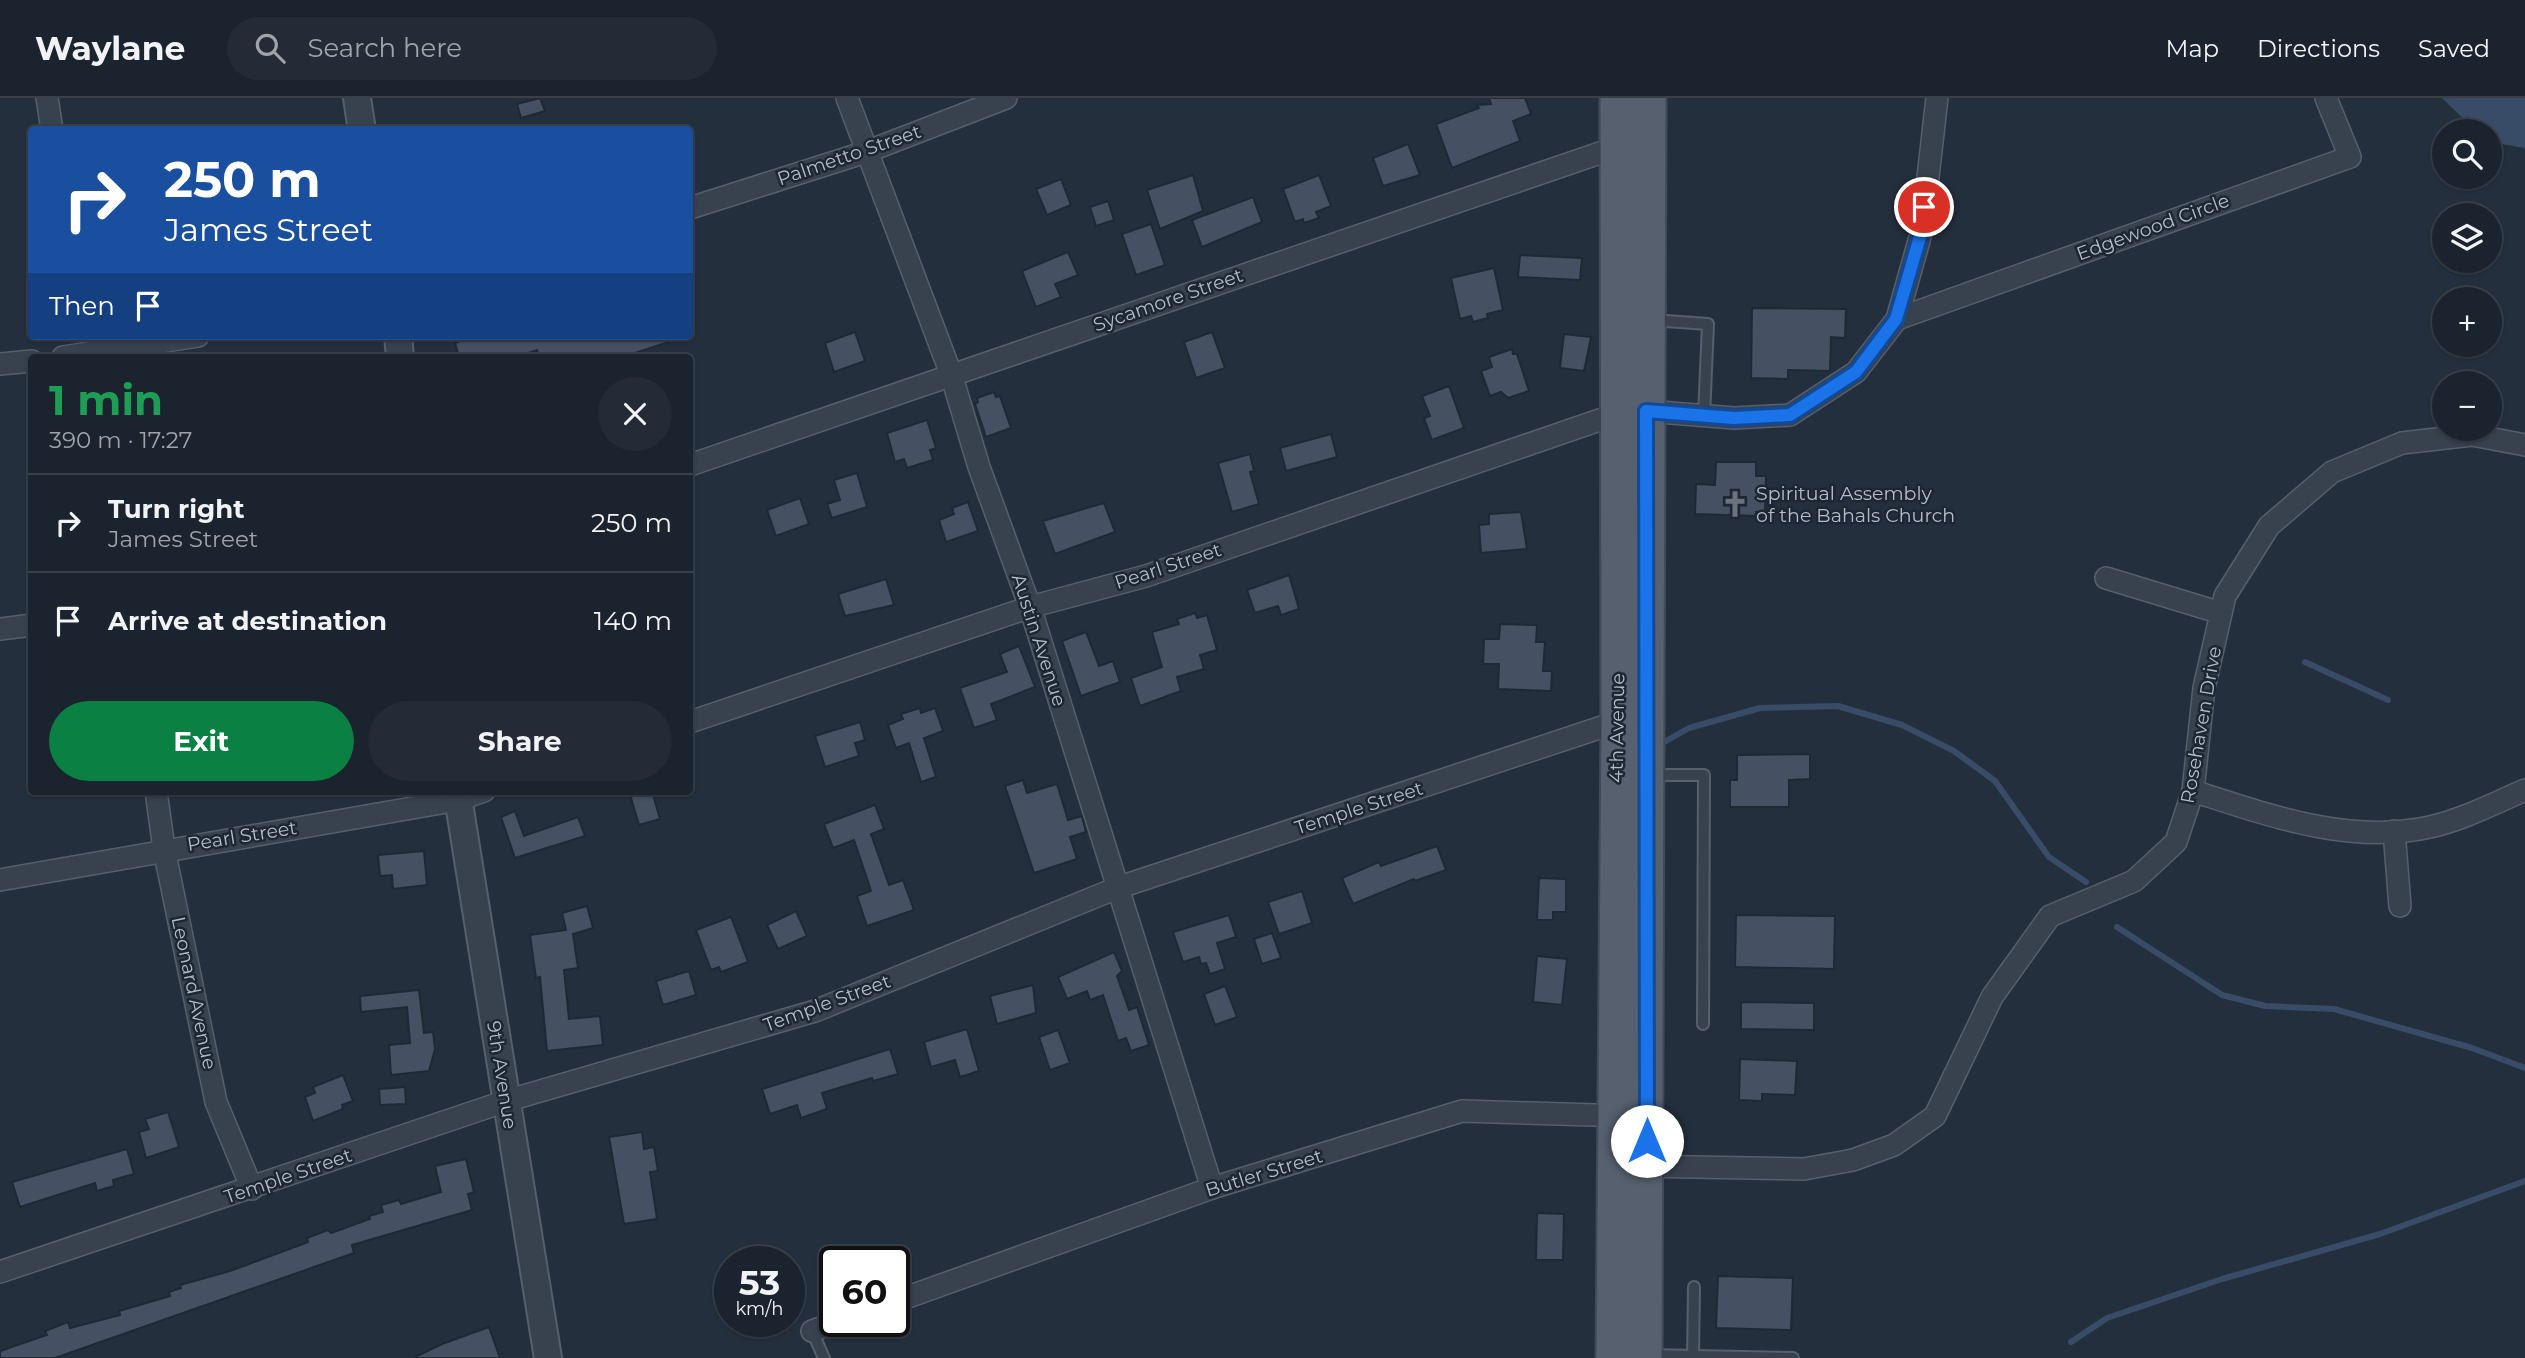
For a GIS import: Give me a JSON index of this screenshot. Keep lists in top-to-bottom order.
{
  "streets": {
    "main road": ["4th Avenue"],
    "street": [
      "Palmetto Street",
      "Edgewood Circle",
      "Sycamore Street",
      "Pearl Street",
      "Austin Avenue",
      "Rosehaven Drive",
      "Temple Street",
      "Leonard Avenue",
      "9th Avenue",
      "Butler Street"
    ]
  },
  "crossings": [
    ["Palmetto Street", "Austin Avenue"],
    ["Sycamore Street", "Austin Avenue"],
    ["Sycamore Street", "4th Avenue"],
    ["Pearl Street", "Austin Avenue"],
    ["Pearl Street", "4th Avenue"],
    ["Pearl Street", "Leonard Avenue"],
    ["Pearl Street", "9th Avenue"],
    ["Austin Avenue", "Temple Street"],
    ["Austin Avenue", "Butler Street"],
    ["Rosehaven Drive", "4th Avenue"],
    ["4th Avenue", "Temple Street"],
    ["4th Avenue", "Butler Street"],
    ["Temple Street", "Leonard Avenue"],
    ["Temple Street", "9th Avenue"]
  ],
  "places": {
    "church": ["Spiritual Assembly of the Bahals Church"]
  },
  "page": {
    "header": "Waylane",
    "search": "Search here",
    "nav": ["Map", "Directions", "Saved"],
    "map_buttons": ["+", "−"],
    "turn": ["250 m", "James Street"],
    "then": "Then",
    "heading": ["1 min", "390 m · 17:27"],
    "list": [
      {
        "name": "Turn right",
        "note": "James Street",
        "value": "250 m"
      },
      {
        "name": "Arrive at destination",
        "value": "140 m"
      }
    ],
    "buttons": ["Exit", "Share"],
    "speed": "53 km/h",
    "limit": "60"
  }
}
